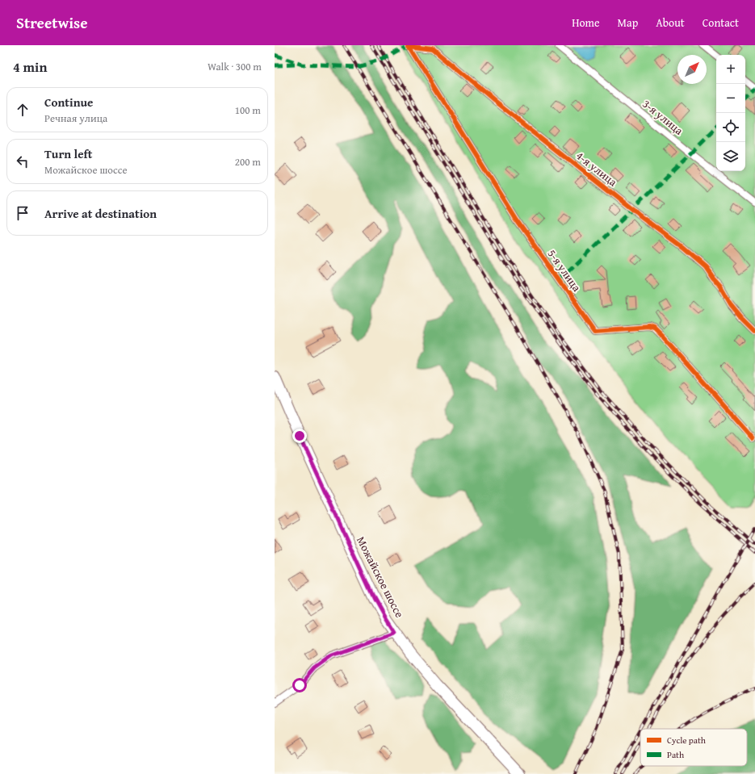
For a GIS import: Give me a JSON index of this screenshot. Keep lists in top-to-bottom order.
{
  "streets": {
    "main road": ["Можайское шоссе"],
    "street": ["3-я улица", "4-я улица", "5-я улица"]
  },
  "crossings": [
    ["4-я улица", "5-я улица"]
  ],
  "legend": ["Cycle path", "Path"],
  "north": "top right",
  "page": {
    "header": "Streetwise",
    "nav": [
      "Home",
      "Map",
      "About",
      "Contact"
    ],
    "heading": ["4 min", "Walk · 300 m"],
    "map_buttons": ["+", "−"],
    "list": [
      ["Continue", "Речная улица", "100 m"],
      ["Turn left", "Можайское шоссе", "200 m"],
      "Arrive at destination"
    ]
  }
}
